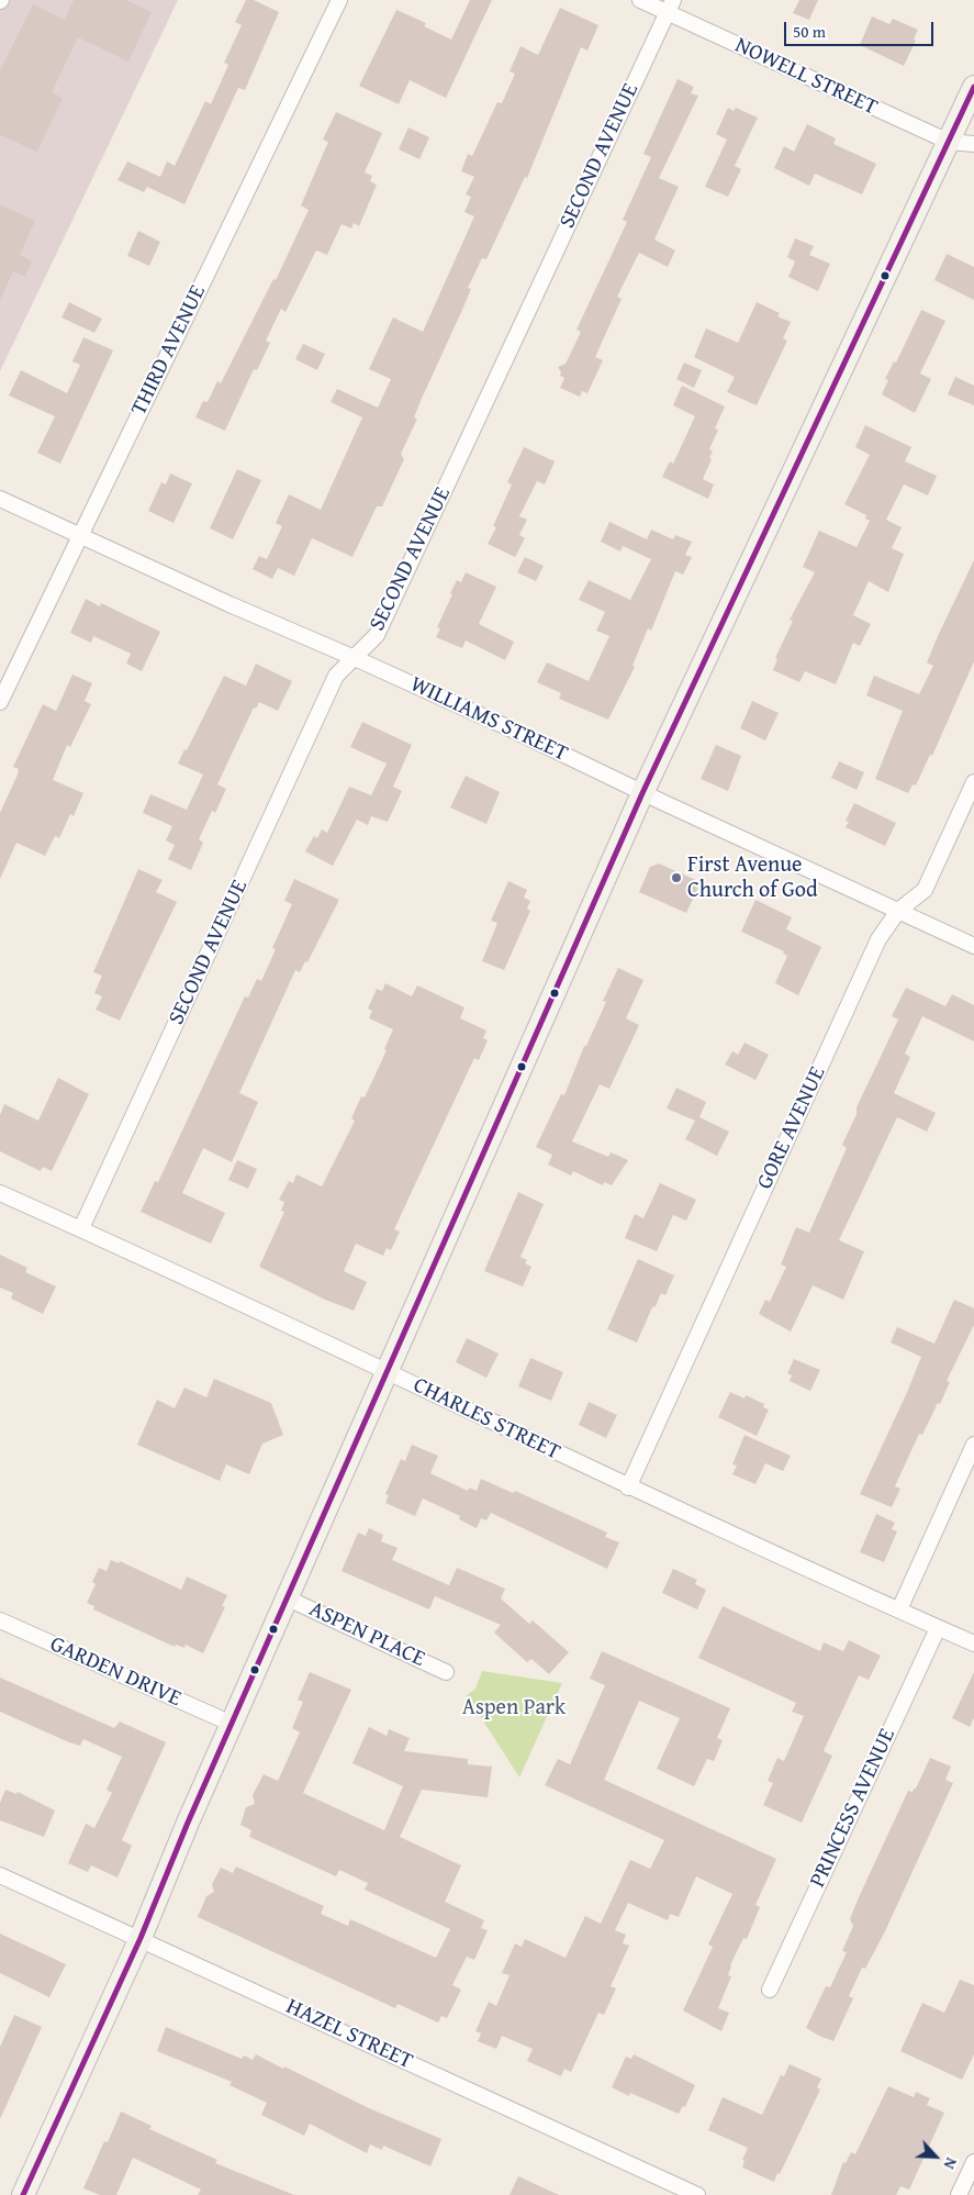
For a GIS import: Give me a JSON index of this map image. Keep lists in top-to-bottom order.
{
  "streets": {
    "street": [
      "NOWELL STREET",
      "SECOND AVENUE",
      "THIRD AVENUE",
      "WILLIAMS STREET",
      "GORE AVENUE",
      "CHARLES STREET",
      "ASPEN PLACE",
      "GARDEN DRIVE",
      "PRINCESS AVENUE",
      "HAZEL STREET"
    ]
  },
  "crossings": [
    ["NOWELL STREET", "SECOND AVENUE"],
    ["SECOND AVENUE", "WILLIAMS STREET"],
    ["SECOND AVENUE", "CHARLES STREET"],
    ["THIRD AVENUE", "WILLIAMS STREET"],
    ["WILLIAMS STREET", "GORE AVENUE"],
    ["GORE AVENUE", "CHARLES STREET"],
    ["CHARLES STREET", "PRINCESS AVENUE"]
  ],
  "parks": ["Aspen Park"],
  "places": ["First Avenue Church of God"],
  "scale_bar": "50 m",
  "north": "bottom right"
}
